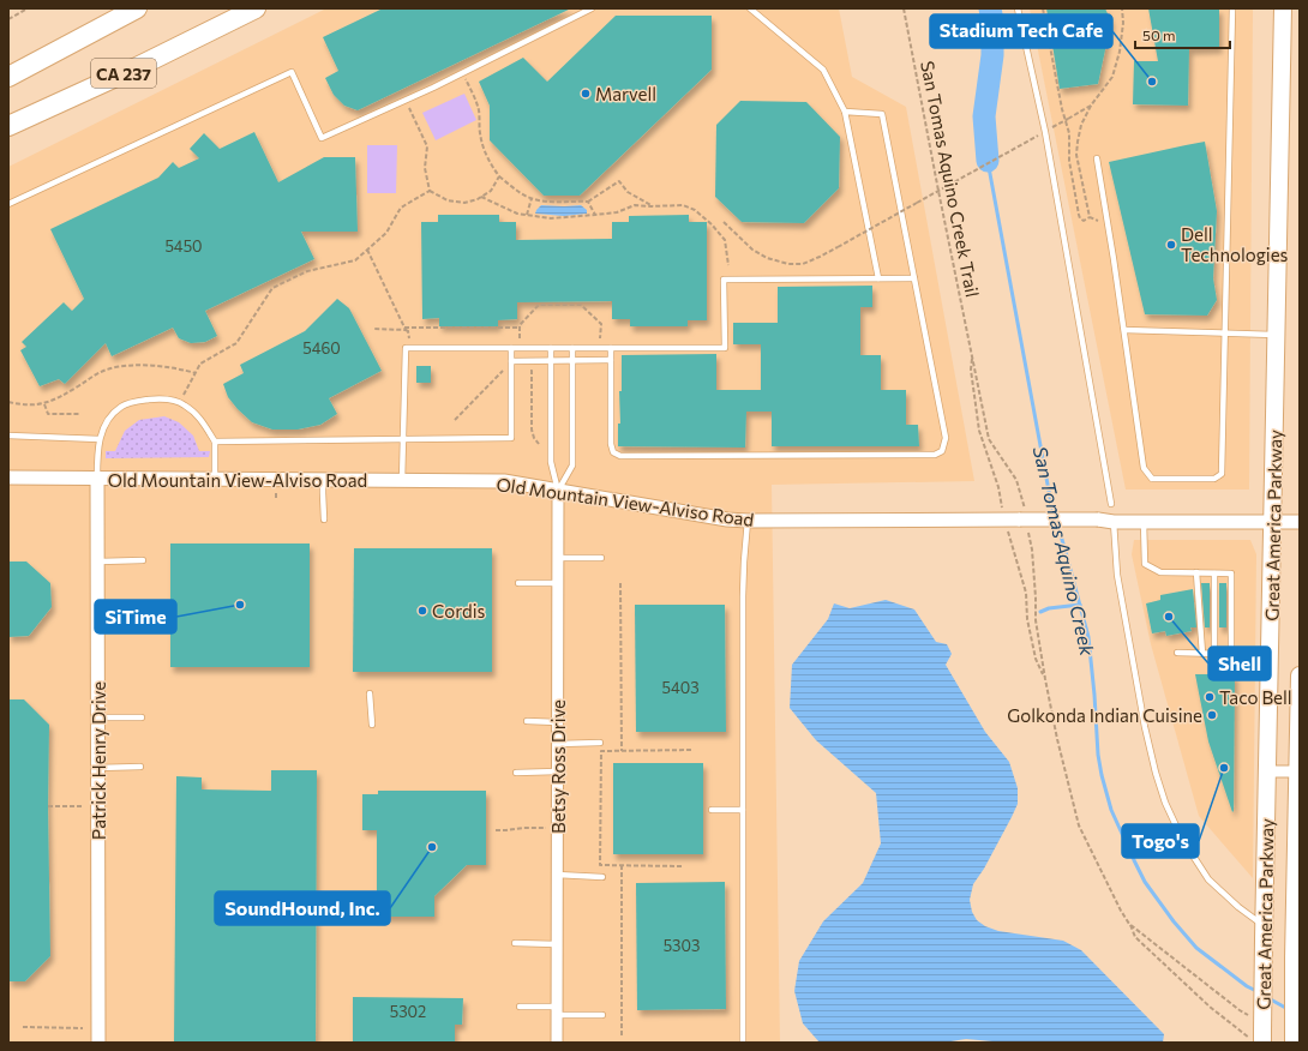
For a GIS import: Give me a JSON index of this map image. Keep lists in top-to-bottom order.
{
  "streets": {
    "highway": ["CA 237"],
    "main road": ["Great America Parkway"],
    "street": ["Old Mountain View-Alviso Road", "Patrick Henry Drive", "Betsy Ross Drive"],
    "path": ["San Tomas Aquino Creek Trail"]
  },
  "crossings": [
    ["San Tomas Aquino Creek Trail", "Old Mountain View-Alviso Road"],
    ["San Tomas Aquino Creek Trail", "Great America Parkway"],
    ["Old Mountain View-Alviso Road", "Great America Parkway"],
    ["Old Mountain View-Alviso Road", "Patrick Henry Drive"],
    ["Old Mountain View-Alviso Road", "Betsy Ross Drive"]
  ],
  "water": ["San Tomas Aquino Creek"],
  "places": [
    "Stadium Tech Cafe",
    "Marvell",
    "Dell Technologies",
    "SiTime",
    "Cordis",
    "Shell",
    "Taco Bell",
    "Golkonda Indian Cuisine",
    "Togo's",
    "SoundHound, Inc."
  ],
  "house_numbers": [
    "5450",
    "5460",
    "5403",
    "5303",
    "5302"
  ],
  "scale_bar": "50 m"
}
